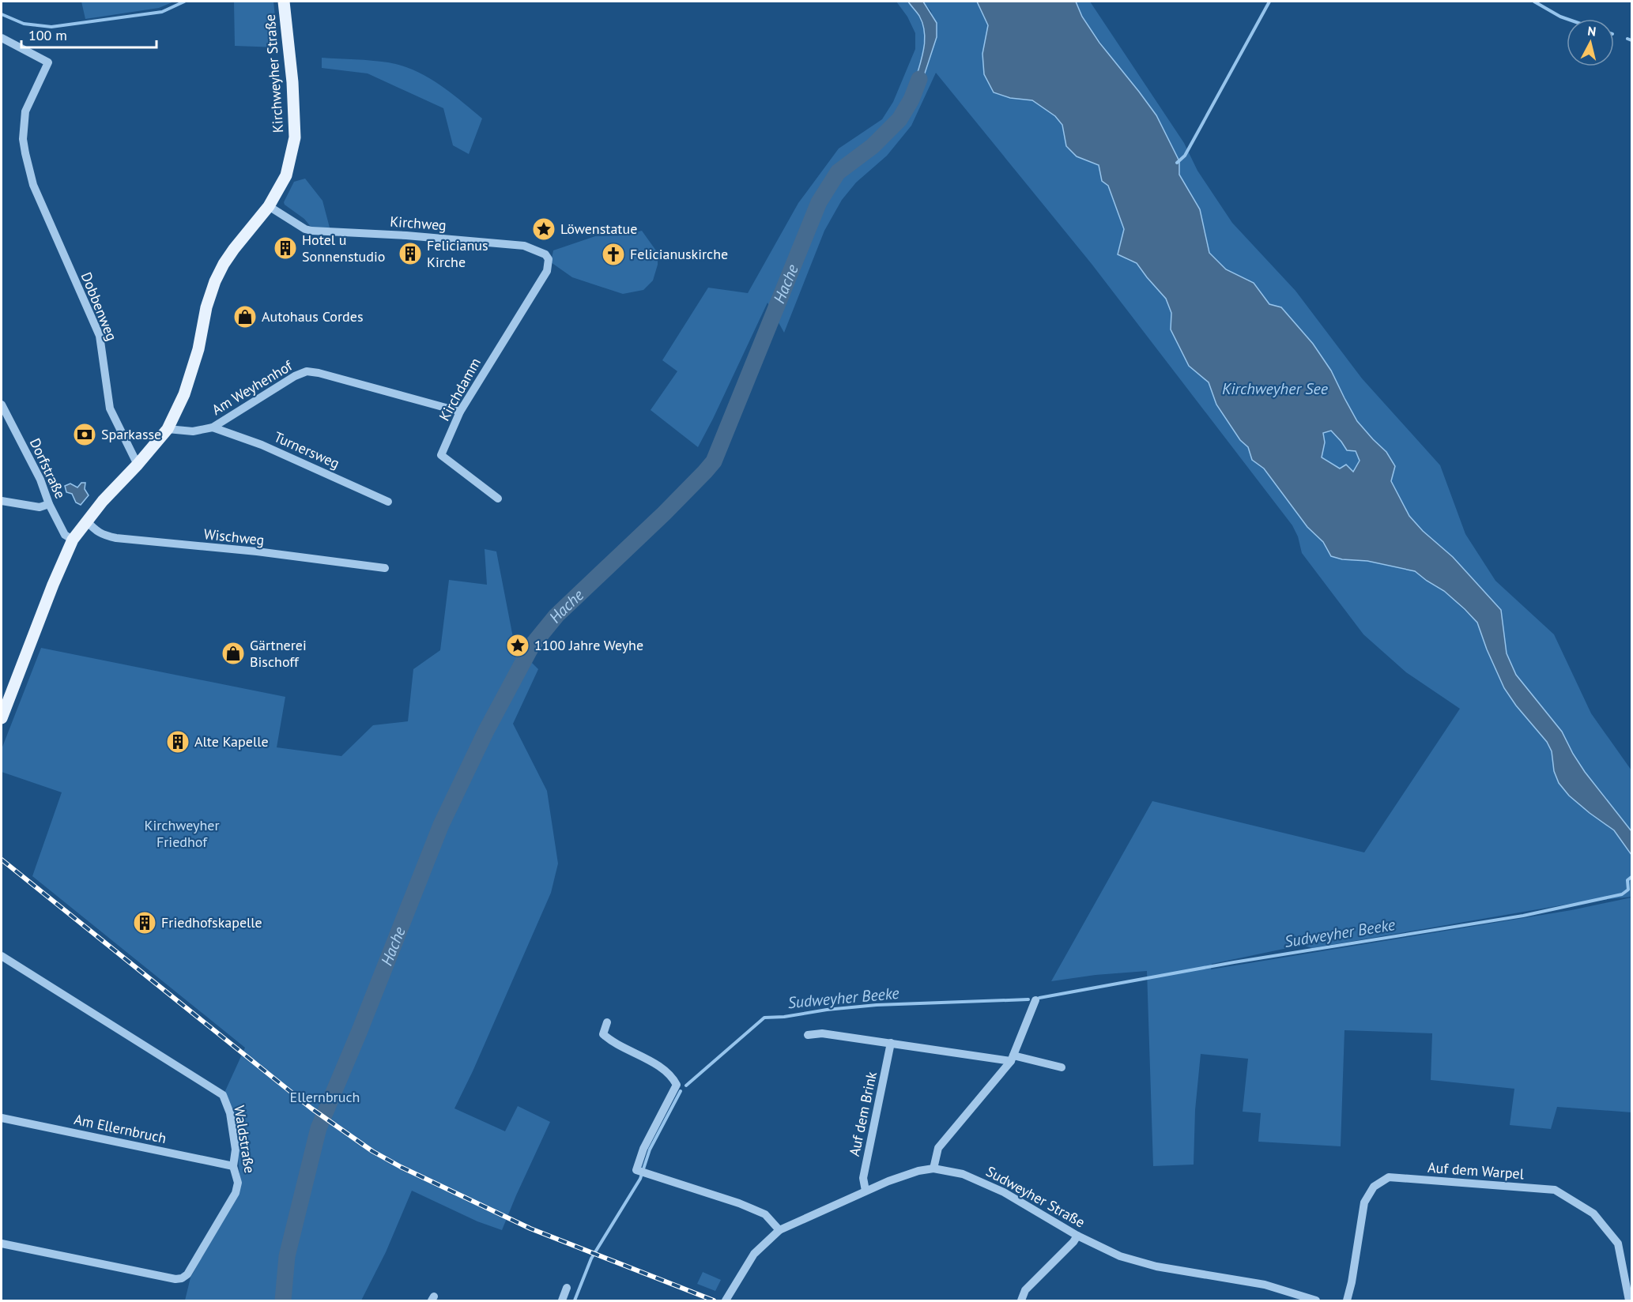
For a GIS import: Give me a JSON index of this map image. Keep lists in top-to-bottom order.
{
  "streets": {
    "main road": ["Kirchweyher Straße"],
    "street": [
      "Kirchweg",
      "Dobbenweg",
      "Am Weyhenhof",
      "Kirchdamm",
      "Turnersweg",
      "Dorfstraße",
      "Wischweg",
      "Auf dem Brink",
      "Am Ellernbruch",
      "Waldstraße",
      "Auf dem Warpel",
      "Sudweyher Straße"
    ]
  },
  "crossings": [
    ["Kirchweyher Straße", "Kirchweg"],
    ["Kirchweyher Straße", "Dobbenweg"],
    ["Kirchweyher Straße", "Am Weyhenhof"],
    ["Kirchweyher Straße", "Dorfstraße"],
    ["Kirchweyher Straße", "Wischweg"],
    ["Kirchweg", "Kirchdamm"],
    ["Am Weyhenhof", "Kirchdamm"],
    ["Am Weyhenhof", "Turnersweg"],
    ["Auf dem Brink", "Sudweyher Straße"],
    ["Am Ellernbruch", "Waldstraße"]
  ],
  "water": ["Hache", "Kirchweyher See", "Sudweyher Beeke"],
  "parks": ["Kirchweyher Friedhof", "Ellernbruch"],
  "places": {
    "place": ["Löwenstatue", "1100 Jahre Weyhe"],
    "building": [
      "Hotel u Sonnenstudio",
      "Felicianus Kirche",
      "Alte Kapelle",
      "Friedhofskapelle"
    ],
    "church": ["Felicianuskirche"],
    "shop": ["Autohaus Cordes", "Gärtnerei Bischoff"],
    "bank": ["Sparkasse"]
  },
  "scale_bar": "100 m",
  "north": "top"
}
